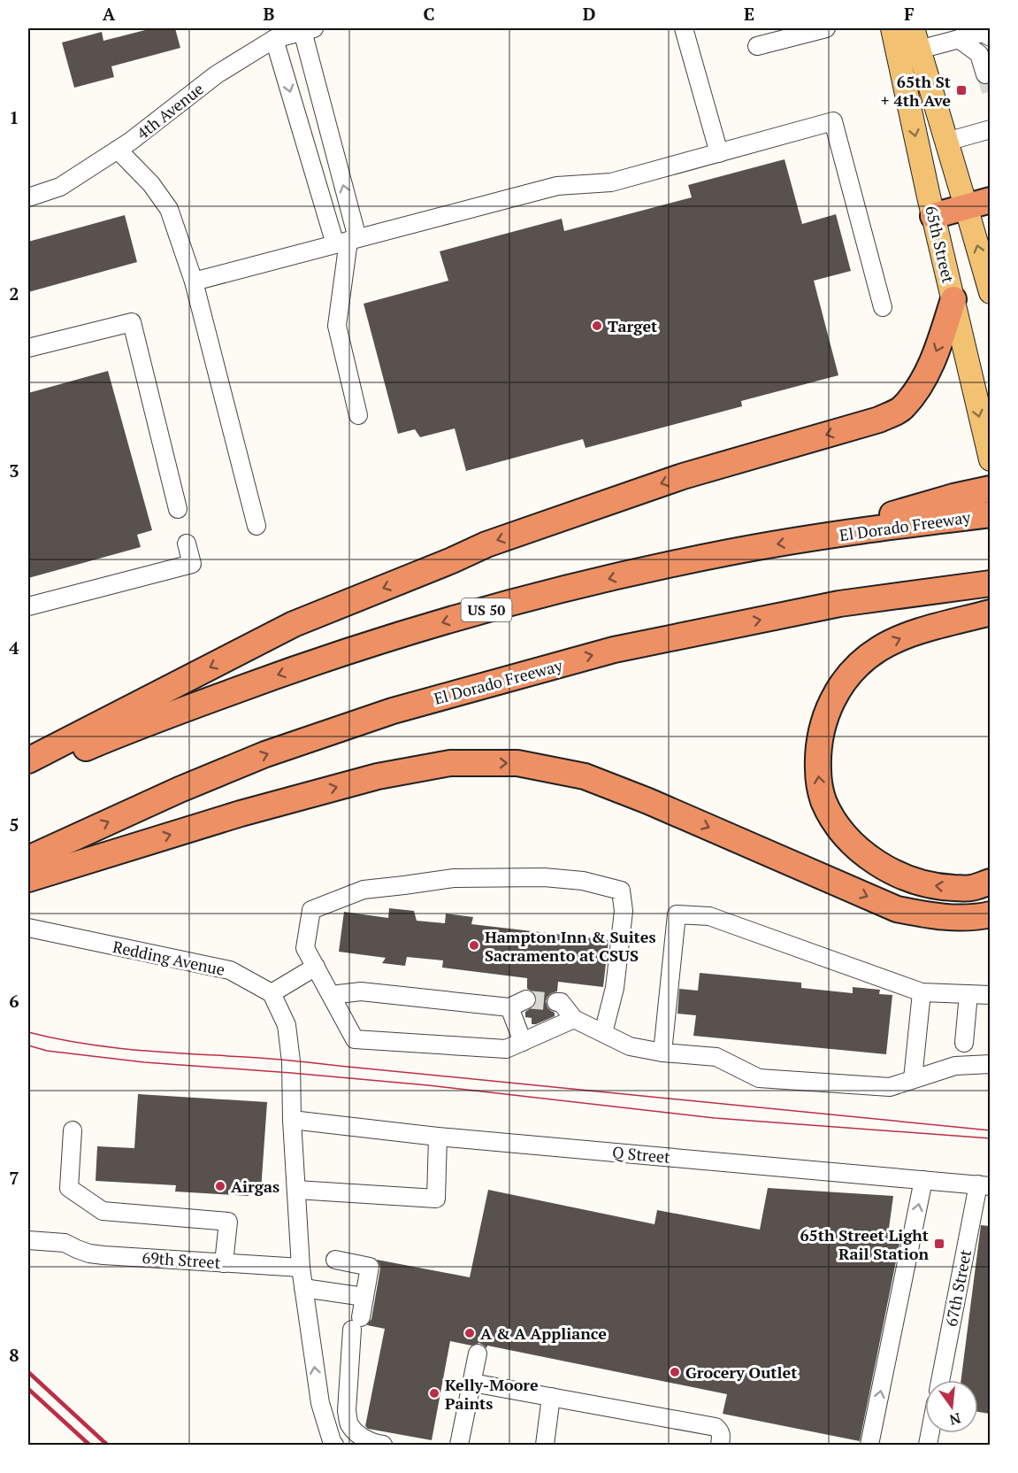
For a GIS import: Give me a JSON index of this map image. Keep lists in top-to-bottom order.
{
  "streets": {
    "highway": ["El Dorado Freeway", "US 50"],
    "main road": ["65th Street"],
    "street": [
      "4th Avenue",
      "Redding Avenue",
      "Q Street",
      "69th Street",
      "67th Street"
    ]
  },
  "crossings": [
    ["Q Street", "67th Street"]
  ],
  "places": {
    "transit": ["65th St + 4th Ave", "65th Street Light Rail Station"],
    "other": [
      "Target",
      "Hampton Inn & Suites Sacramento at CSUS",
      "Airgas",
      "A & A Appliance",
      "Grocery Outlet",
      "Kelly-Moore Paints"
    ]
  },
  "north": "bottom",
  "grid": {
    "columns": [
      "A",
      "B",
      "C",
      "D",
      "E",
      "F"
    ],
    "rows": [
      "1",
      "2",
      "3",
      "4",
      "5",
      "6",
      "7",
      "8"
    ]
  }
}
